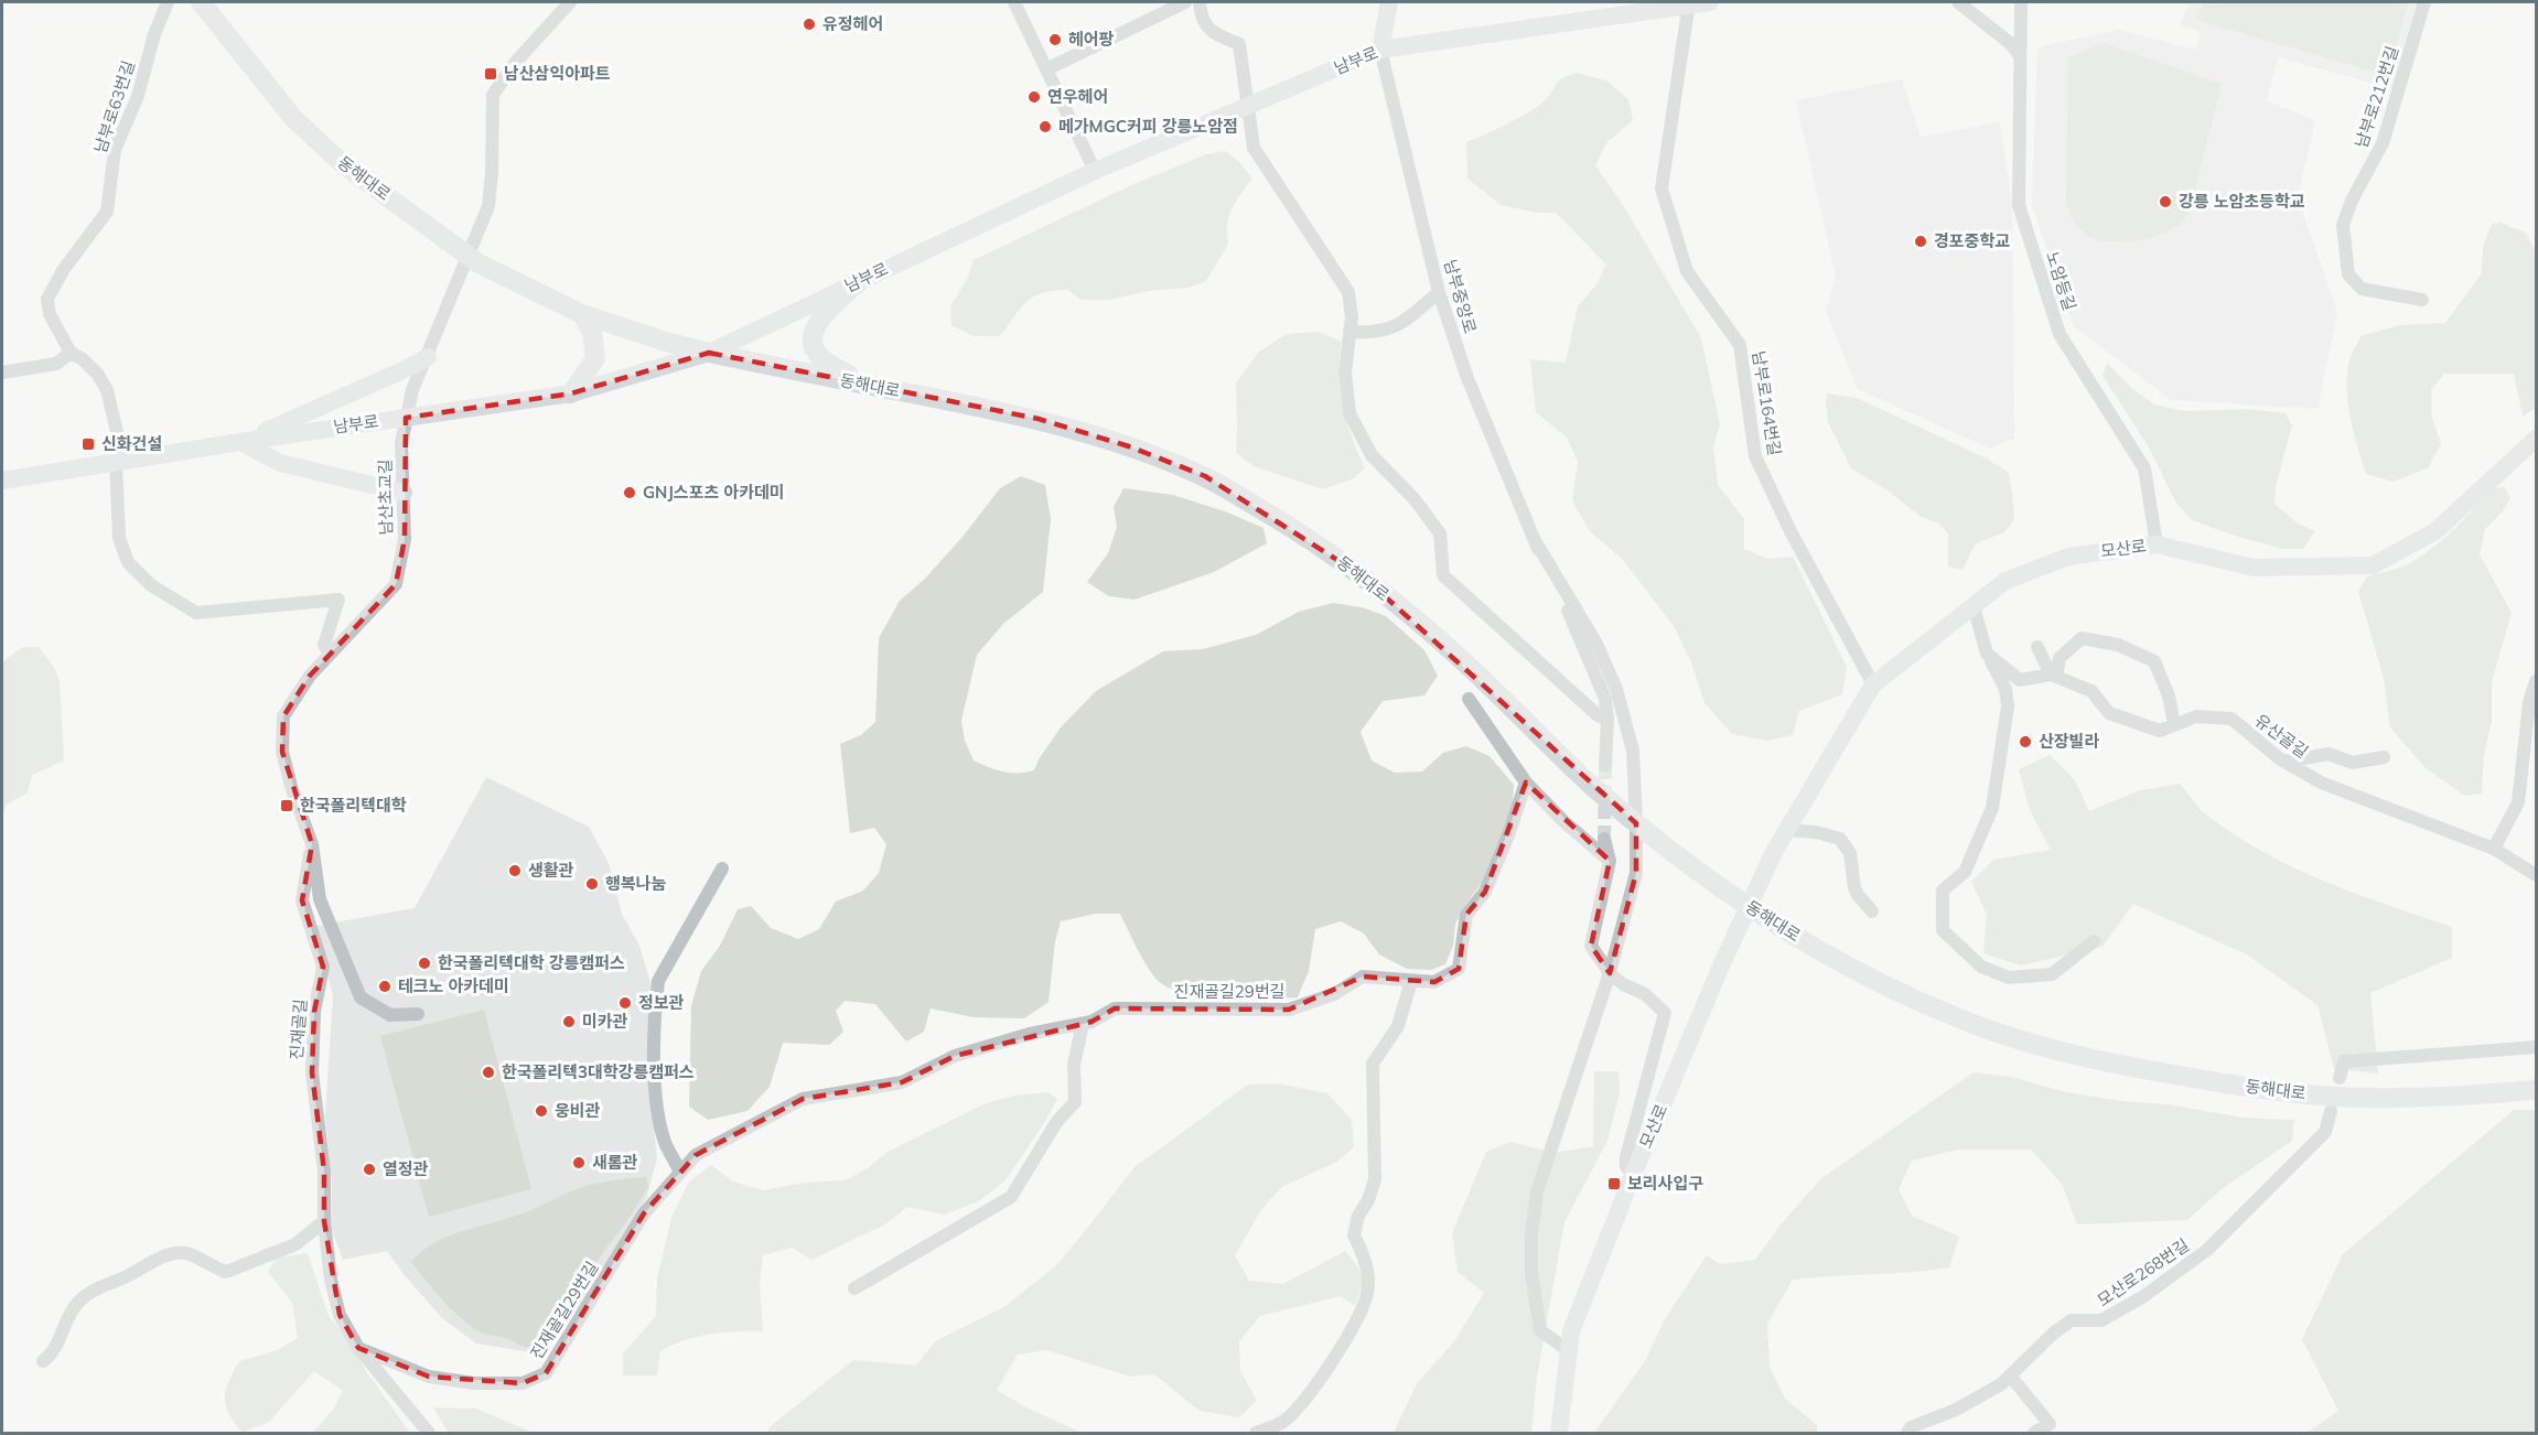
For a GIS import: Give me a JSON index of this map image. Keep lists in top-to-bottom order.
{
  "streets": {
    "main road": ["동해대로"],
    "street": [
      "남부로",
      "남부로212번길",
      "남부로63번길",
      "노암등길",
      "남부중앙로",
      "남부로164번길",
      "남산초교길",
      "모산로",
      "유산골길",
      "진재골길29번길",
      "진재골길",
      "모산로268번길"
    ]
  },
  "crossings": [
    ["남부로", "남부로63번길"],
    ["남부로", "동해대로"],
    ["남부로", "남부중앙로"],
    ["남부로", "남부로164번길"],
    ["남부로63번길", "남산초교길"],
    ["동해대로", "남부중앙로"],
    ["노암등길", "모산로"],
    ["남부중앙로", "모산로"],
    ["남부로164번길", "모산로"],
    ["남산초교길", "진재골길"],
    ["진재골길29번길", "진재골길"]
  ],
  "places": {
    "other": [
      "유정헤어",
      "헤어팡",
      "연우헤어",
      "메가MGC커피 강릉노암점",
      "강릉 노암초등학교",
      "경포중학교",
      "GNJ스포츠 아카데미",
      "산장빌라",
      "생활관",
      "행복나눔",
      "한국폴리텍대학 강릉캠퍼스",
      "테크노 아카데미",
      "정보관",
      "미카관",
      "한국폴리텍3대학강릉캠퍼스",
      "웅비관",
      "새롬관",
      "열정관"
    ],
    "transit": [
      "남산삼익아파트",
      "신화건설",
      "한국폴리텍대학",
      "보리사입구"
    ]
  }
}
